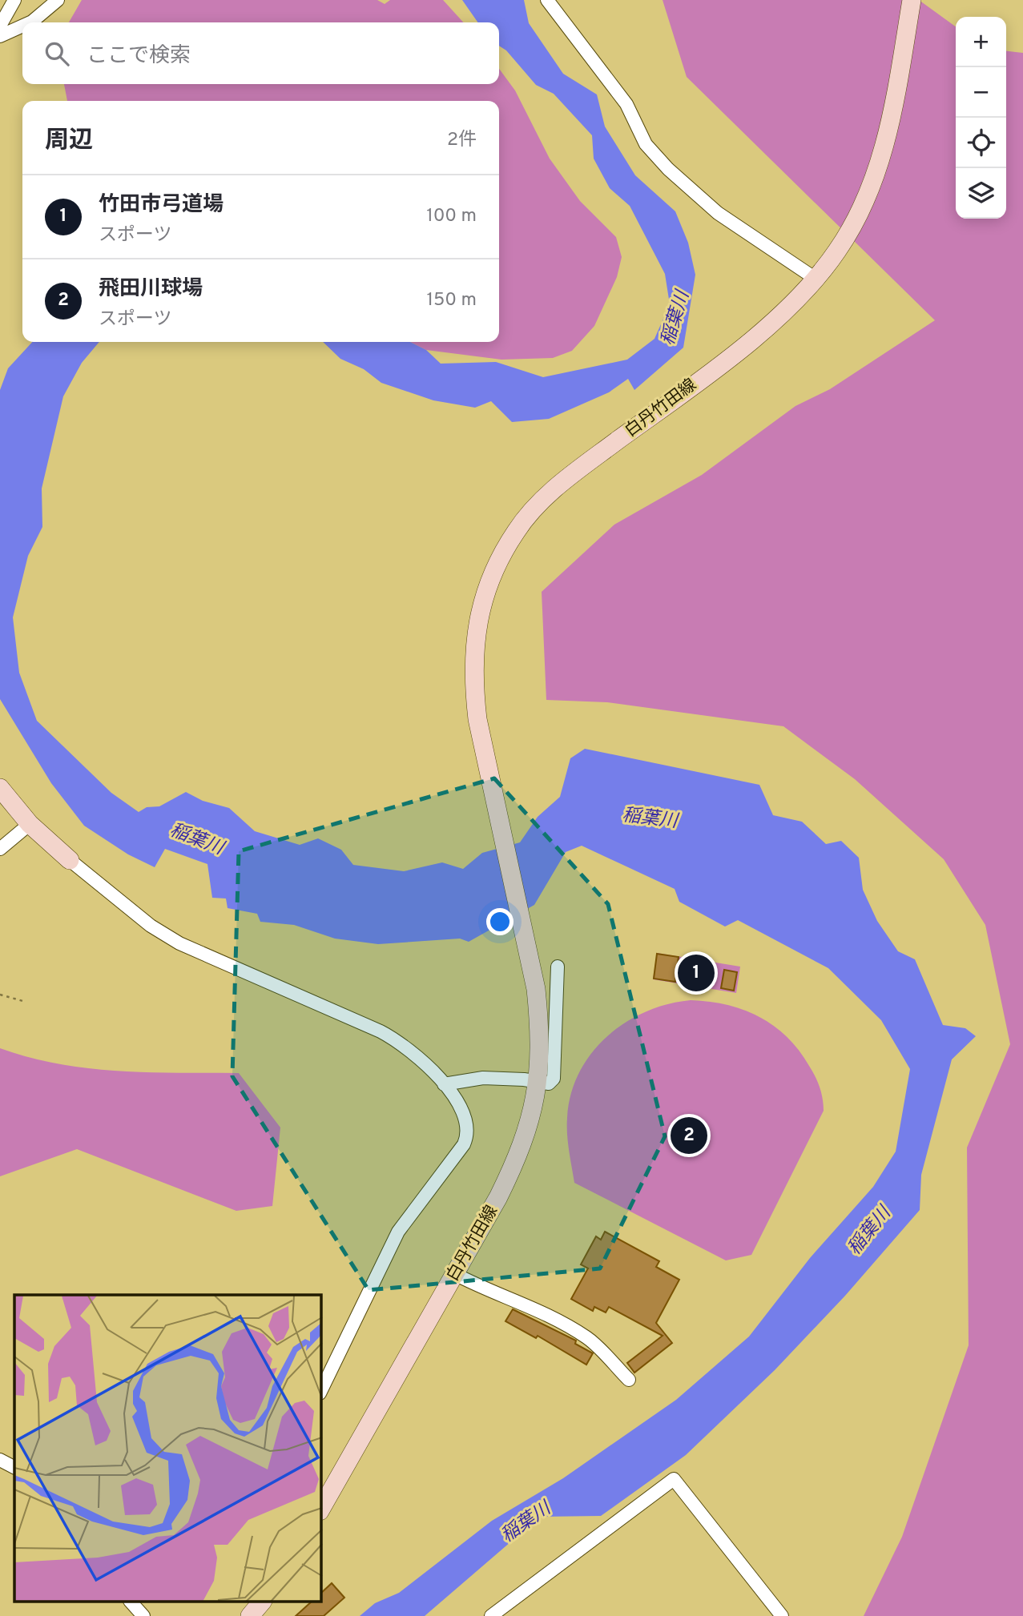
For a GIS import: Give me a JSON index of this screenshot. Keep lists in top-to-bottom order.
{
  "streets": {
    "main road": ["白丹竹田線"]
  },
  "water": ["稲葉川"],
  "page": {
    "map_buttons": ["+", "−"],
    "search": "ここで検索",
    "heading": ["周辺", "2件"],
    "list": [
      {
        "mark": "1",
        "name": "竹田市弓道場",
        "note": "スポーツ",
        "value": "100 m"
      },
      {
        "mark": "2",
        "name": "飛田川球場",
        "note": "スポーツ",
        "value": "150 m"
      }
    ],
    "pins": ["1", "2"]
  }
}
